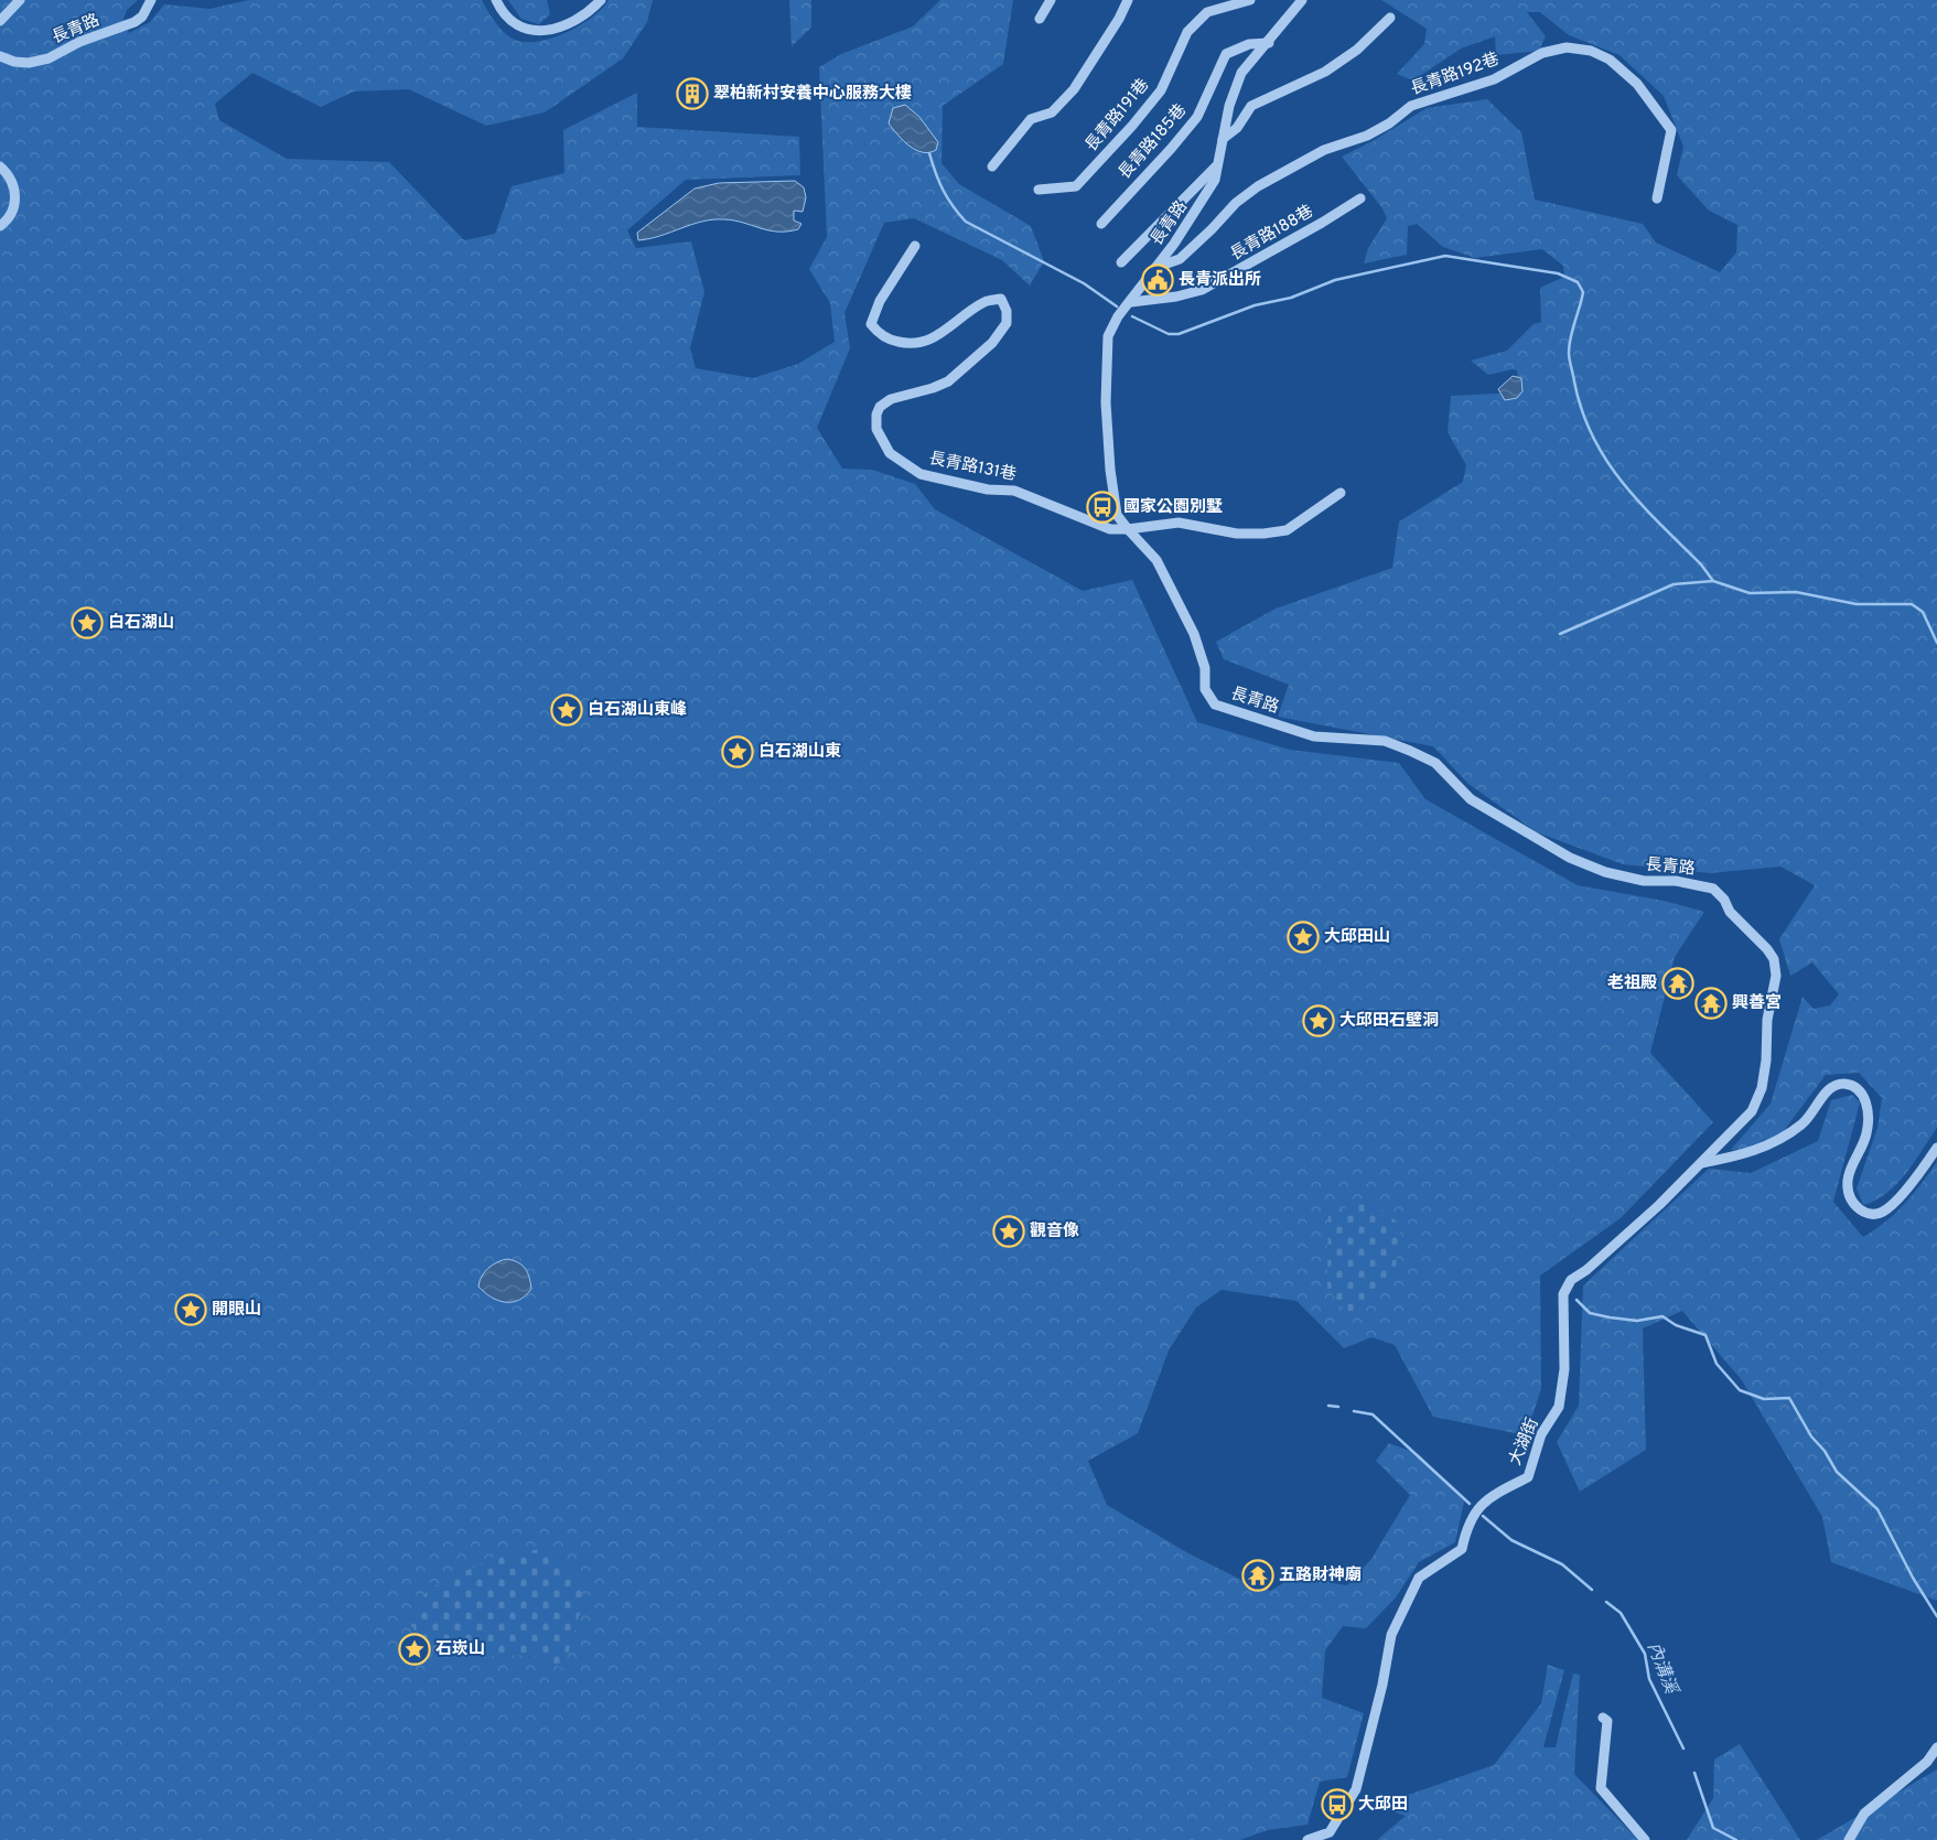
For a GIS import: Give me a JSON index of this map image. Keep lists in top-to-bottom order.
{
  "streets": {
    "street": [
      "長青路",
      "長青路192巷",
      "長青路191巷",
      "長青路185巷",
      "長青路188巷",
      "長青路131巷",
      "大湖街"
    ]
  },
  "crossings": [
    ["長青路", "長青路192巷"],
    ["長青路", "長青路185巷"],
    ["長青路", "長青路188巷"],
    ["長青路", "長青路131巷"],
    ["長青路", "大湖街"]
  ],
  "water": ["內溝溪"],
  "places": {
    "building": ["翠柏新村安養中心服務大樓"],
    "public building": ["長青派出所"],
    "bus stop": ["國家公園別墅", "大邱田"],
    "place": [
      "白石湖山",
      "白石湖山東峰",
      "白石湖山東",
      "大邱田山",
      "大邱田石壁洞",
      "觀音像",
      "開眼山",
      "石崁山"
    ],
    "temple": ["老祖殿", "興善宮", "五路財神廟"]
  }
}
